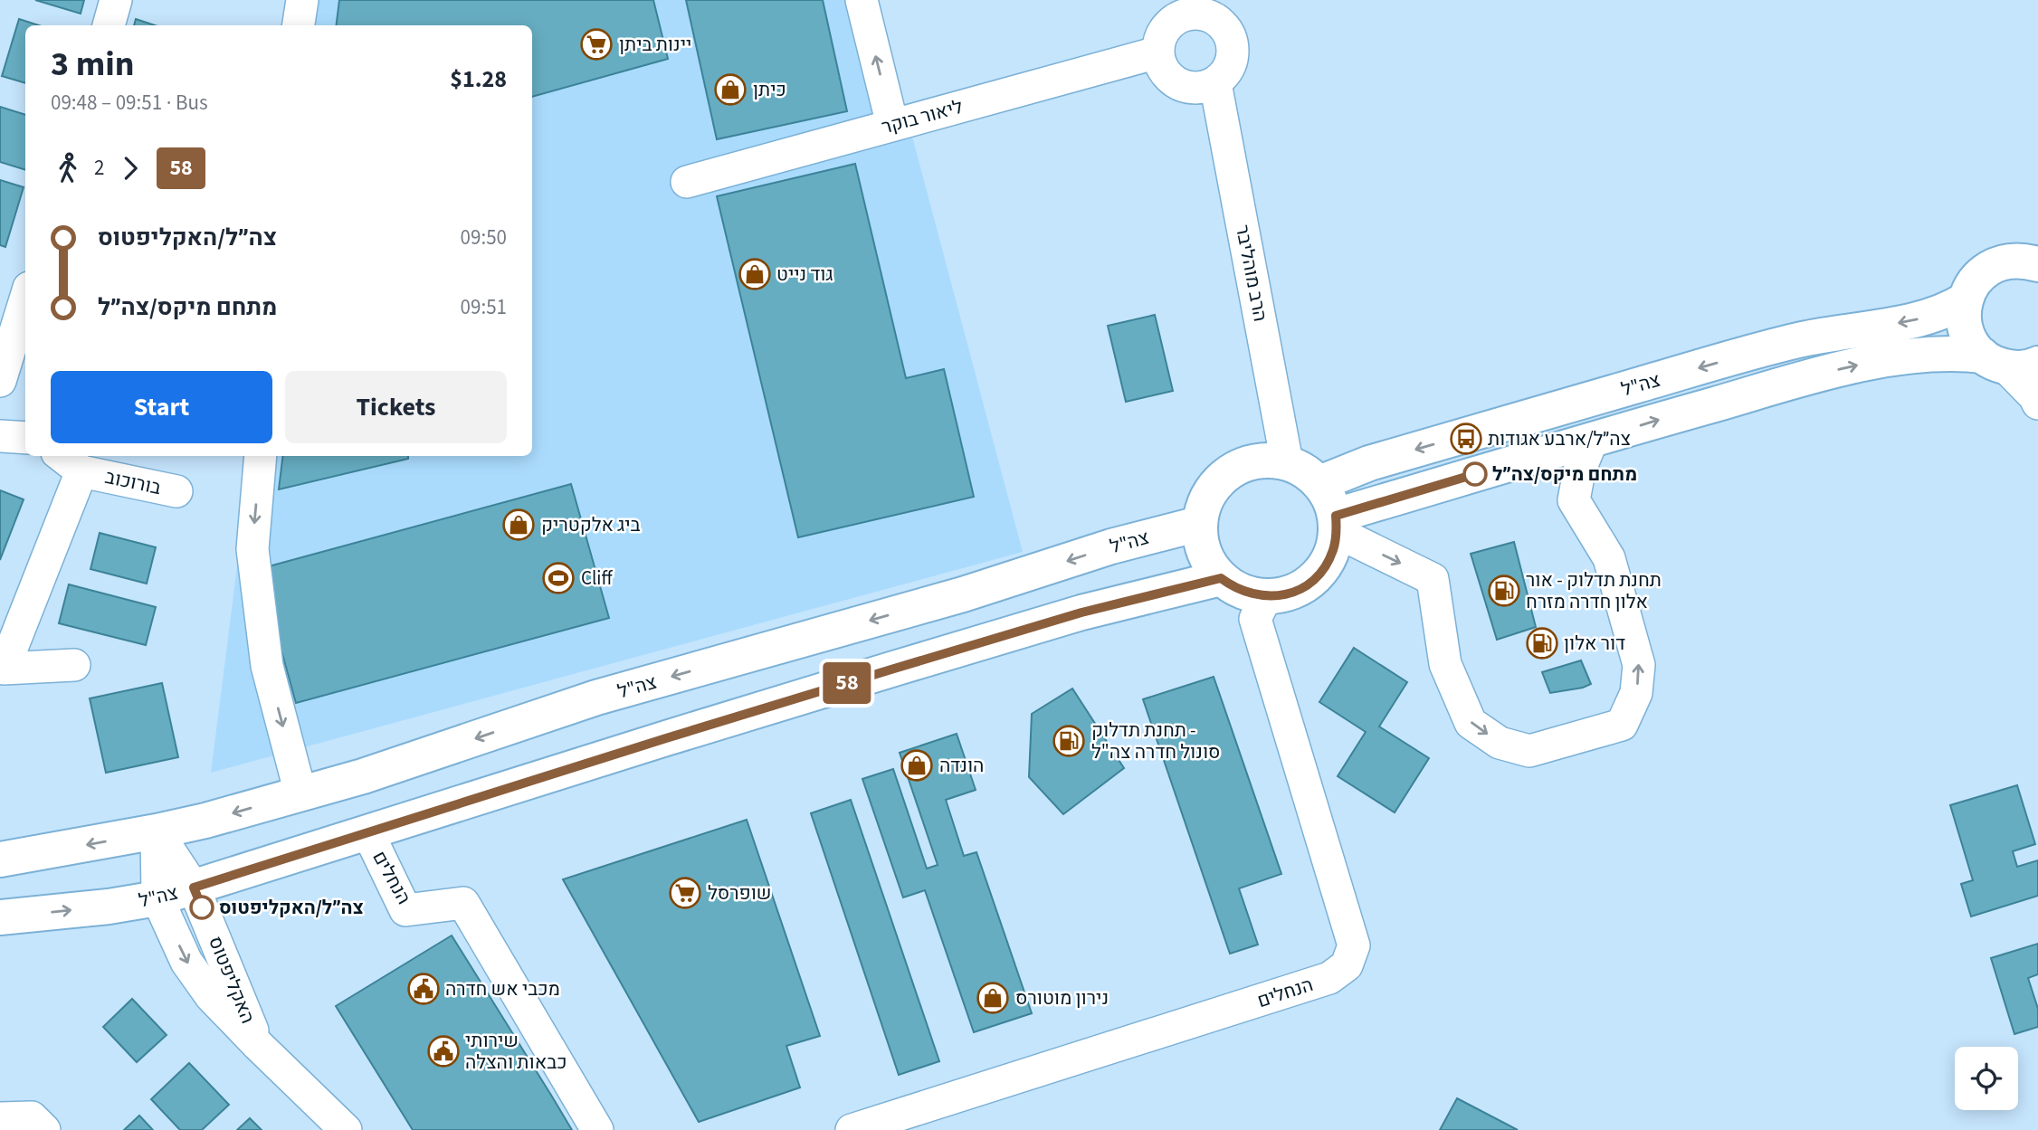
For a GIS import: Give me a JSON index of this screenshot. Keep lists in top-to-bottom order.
{
  "streets": {
    "main road": ["צה\"ל"],
    "street": [
      "ליאור בוקר",
      "הרב מוהליבר",
      "בורוכוב",
      "הנחלים",
      "האקליפטוס"
    ]
  },
  "crossings": [
    ["ליאור בוקר", "הרב מוהליבר"],
    ["הרב מוהליבר", "צה\"ל"],
    ["הרב מוהליבר", "הנחלים"],
    ["צה\"ל", "הנחלים"],
    ["צה\"ל", "האקליפטוס"]
  ],
  "places": {
    "supermarket": ["יינות ביתן", "שופרסל"],
    "shop": [
      "כיתן",
      "גוד נייט",
      "ביג אלקטריק",
      "הונדה",
      "נירון מוטורס"
    ],
    "bus stop": ["צה״ל/ארבע אגודות"],
    "other": ["מתחם מיקס/צה״ל", "צה״ל/האקליפטוס"],
    "sports": ["Cliff"],
    "fuel station": ["תחנת תדלוק - אור אלון חדרה מזרח", "דור אלון", "תחנת תדלוק - סונול חדרה צה\"ל"],
    "public building": ["מכבי אש חדרה", "שירותי כבאות והצלה"]
  },
  "lines": ["bus line 58"],
  "page": {
    "on_map": "58",
    "heading": ["3 min", "09:48 – 09:51 · Bus", "$1.28"],
    "legs": ["2", "58"],
    "list": [
      {
        "name": "צה״ל/האקליפטוס",
        "value": "09:50"
      },
      {
        "name": "מתחם מיקס/צה״ל",
        "value": "09:51"
      }
    ],
    "buttons": ["Start", "Tickets"]
  }
}
